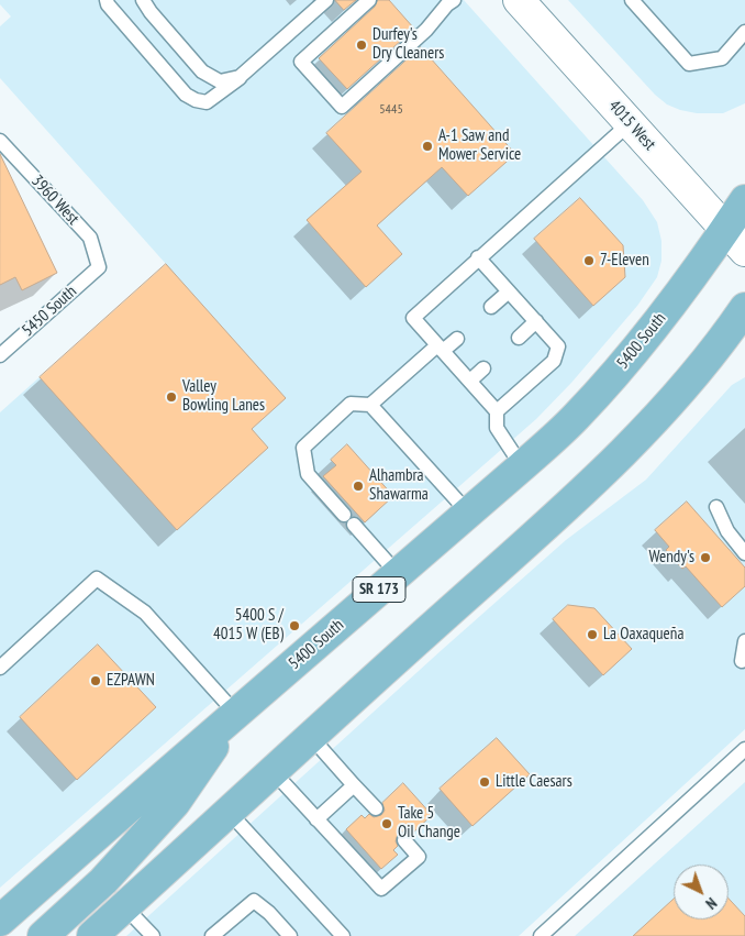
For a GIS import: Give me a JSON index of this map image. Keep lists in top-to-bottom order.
{
  "streets": {
    "main road": ["5400 South", "SR 173"],
    "street": ["4015 West"],
    "lane": ["3960 West", "5450 South"]
  },
  "crossings": [
    ["4015 West", "5400 South"],
    ["4015 West", "SR 173"],
    ["3960 West", "5450 South"],
    ["5400 South", "SR 173"]
  ],
  "places": [
    "Durfey's Dry Cleaners",
    "A-1 Saw and Mower Service",
    "7-Eleven",
    "Valley Bowling Lanes",
    "Alhambra Shawarma",
    "Wendy's",
    "5400 S / 4015 W (EB)",
    "La Oaxaqueña",
    "EZPAWN",
    "Little Caesars",
    "Take 5 Oil Change"
  ],
  "house_numbers": ["5445"],
  "north": "bottom right"
}
